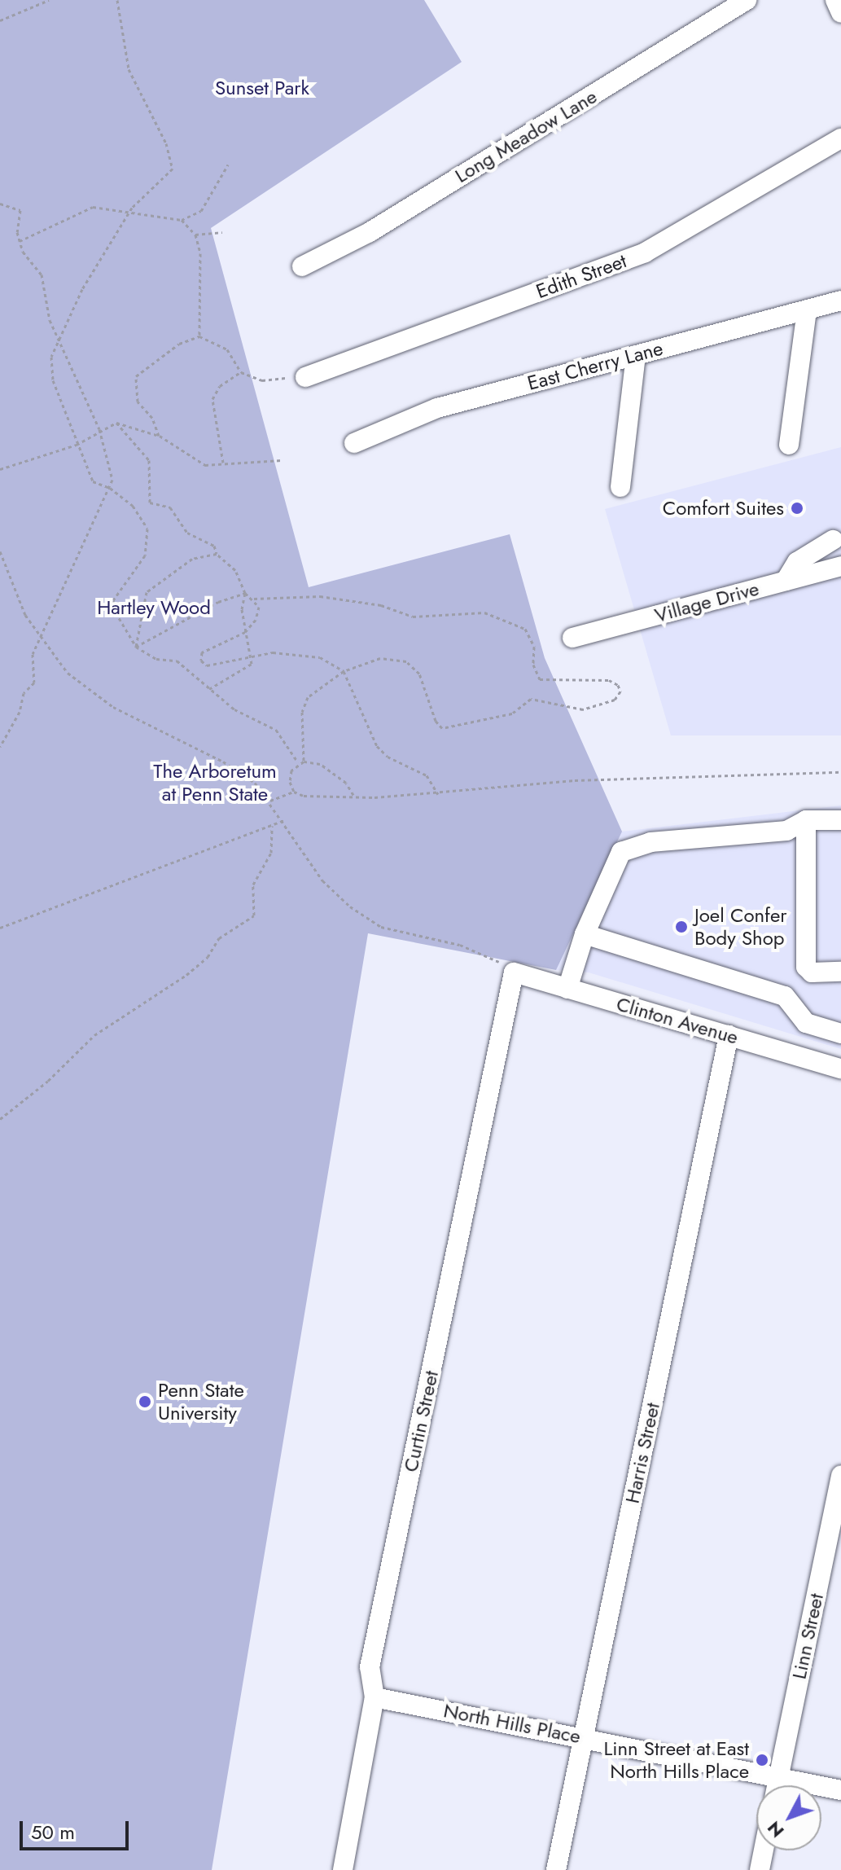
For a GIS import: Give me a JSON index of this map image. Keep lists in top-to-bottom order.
{
  "streets": {
    "street": [
      "Long Meadow Lane",
      "Edith Street",
      "East Cherry Lane",
      "Village Drive",
      "Clinton Avenue",
      "Curtin Street",
      "Harris Street",
      "Linn Street",
      "North Hills Place"
    ]
  },
  "crossings": [
    ["Clinton Avenue", "Curtin Street"],
    ["Clinton Avenue", "Harris Street"],
    ["Curtin Street", "North Hills Place"],
    ["Harris Street", "North Hills Place"],
    ["Linn Street", "North Hills Place"]
  ],
  "parks": ["Sunset Park", "Hartley Wood", "The Arboretum at Penn State"],
  "places": [
    "Comfort Suites",
    "Joel Confer Body Shop",
    "Penn State University",
    "Linn Street at East North Hills Place"
  ],
  "scale_bar": "50 m",
  "north": "bottom left"
}
